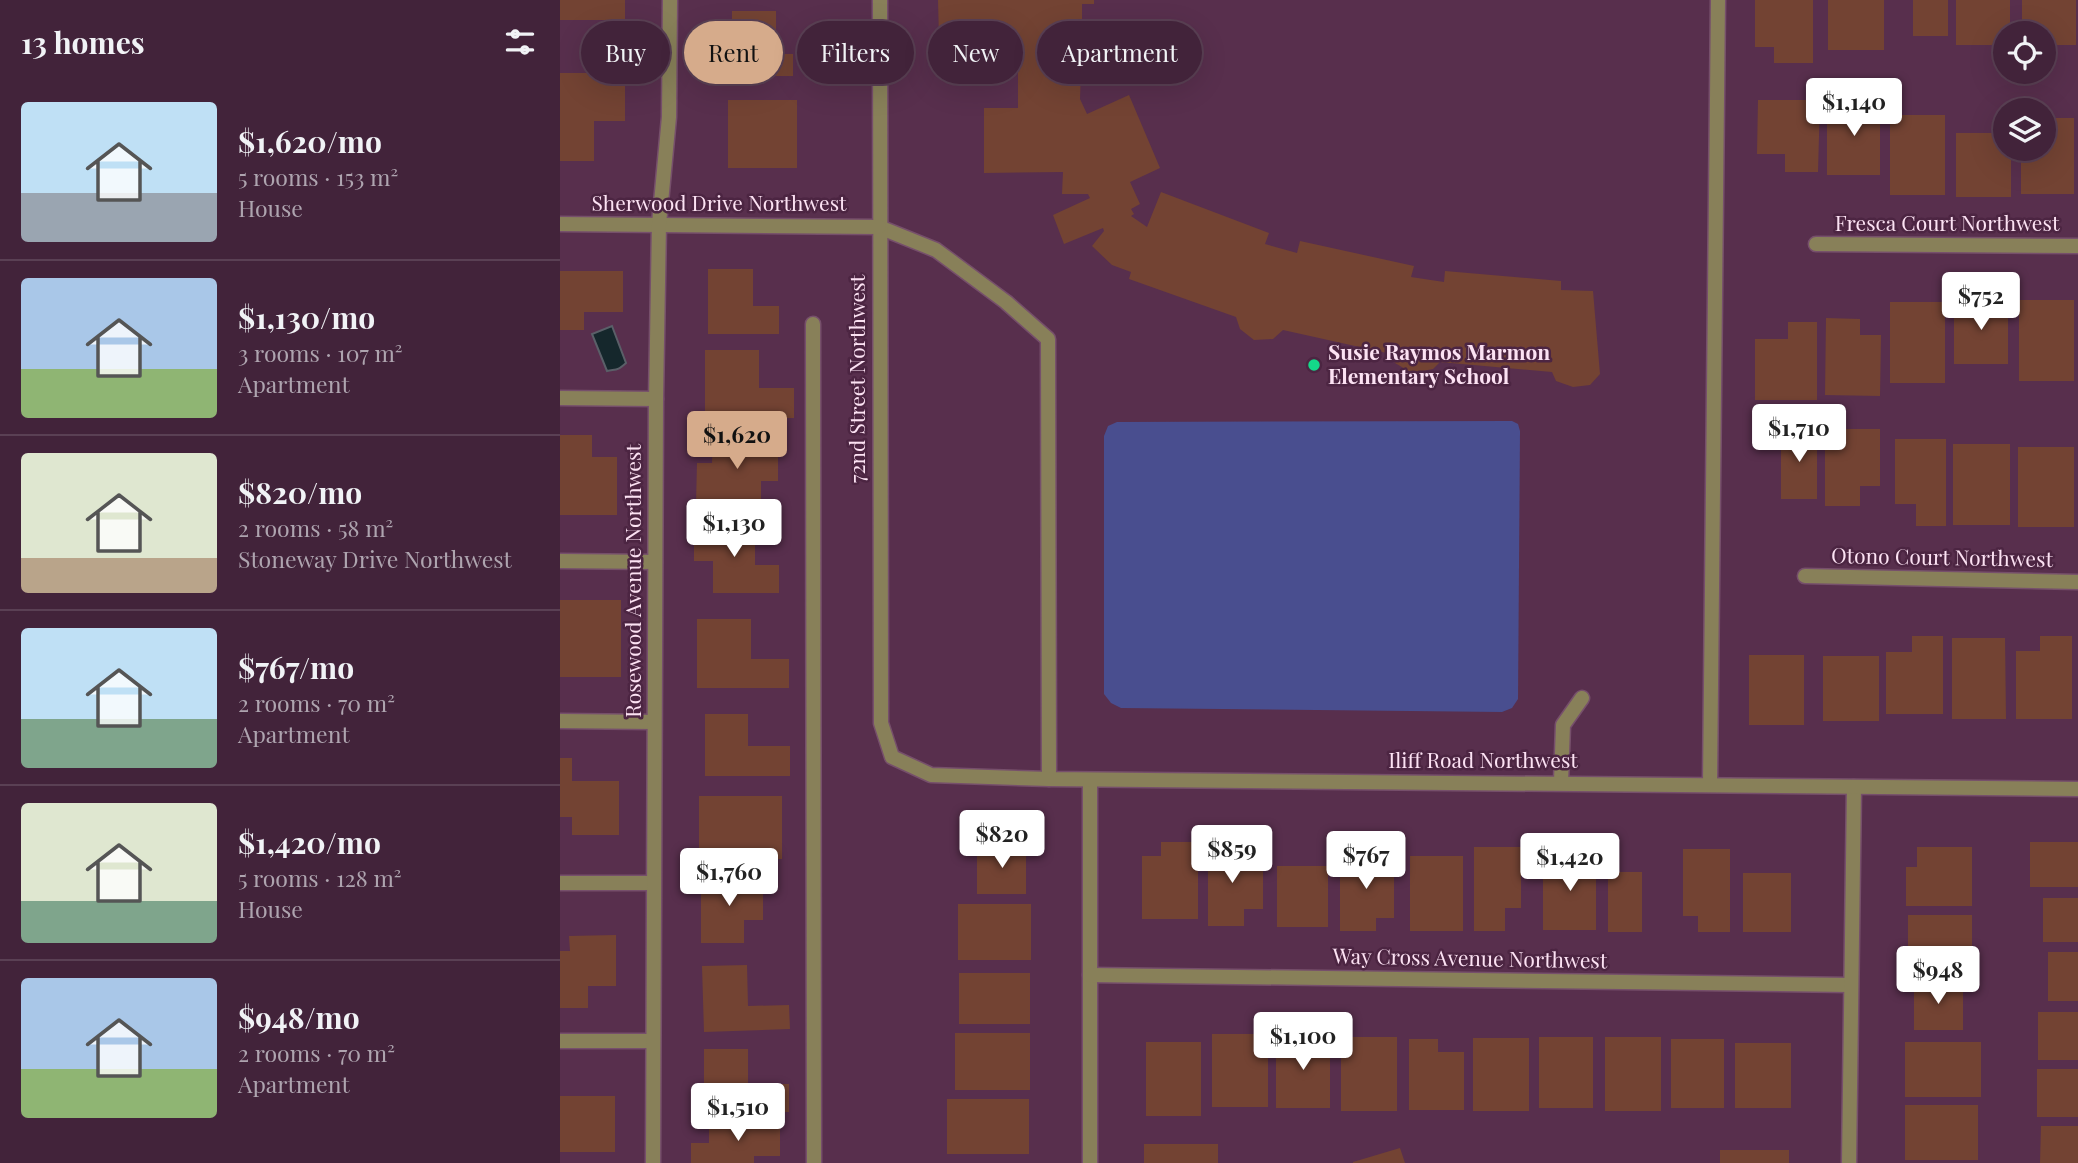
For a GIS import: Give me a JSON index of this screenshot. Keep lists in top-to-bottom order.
{
  "streets": {
    "street": [
      "Sherwood Drive Northwest",
      "Fresca Court Northwest",
      "72nd Street Northwest",
      "Otono Court Northwest",
      "Rosewood Avenue Northwest",
      "Iliff Road Northwest",
      "Way Cross Avenue Northwest"
    ]
  },
  "crossings": [
    ["Sherwood Drive Northwest", "72nd Street Northwest"],
    ["Sherwood Drive Northwest", "Rosewood Avenue Northwest"],
    ["72nd Street Northwest", "Iliff Road Northwest"]
  ],
  "places": ["Susie Raymos Marmon Elementary School"],
  "page": {
    "heading": "13 homes",
    "chip": [
      "Buy",
      "Rent",
      "Filters",
      "New",
      "Apartment"
    ],
    "price": [
      "$1,140",
      "$752",
      "$1,710",
      "$1,620",
      "$1,130",
      "$820",
      "$859",
      "$767",
      "$1,420",
      "$1,760",
      "$948",
      "$1,100",
      "$1,510"
    ],
    "list": [
      {
        "name": "$1,620/mo",
        "note": "5 rooms · 153 m² · House"
      },
      {
        "name": "$1,130/mo",
        "note": "3 rooms · 107 m² · Apartment"
      },
      {
        "name": "$820/mo",
        "note": "2 rooms · 58 m² · Stoneway Drive Northwest"
      },
      {
        "name": "$767/mo",
        "note": "2 rooms · 70 m² · Apartment"
      },
      {
        "name": "$1,420/mo",
        "note": "5 rooms · 128 m² · House"
      },
      {
        "name": "$948/mo",
        "note": "2 rooms · 70 m² · Apartment"
      }
    ]
  }
}
